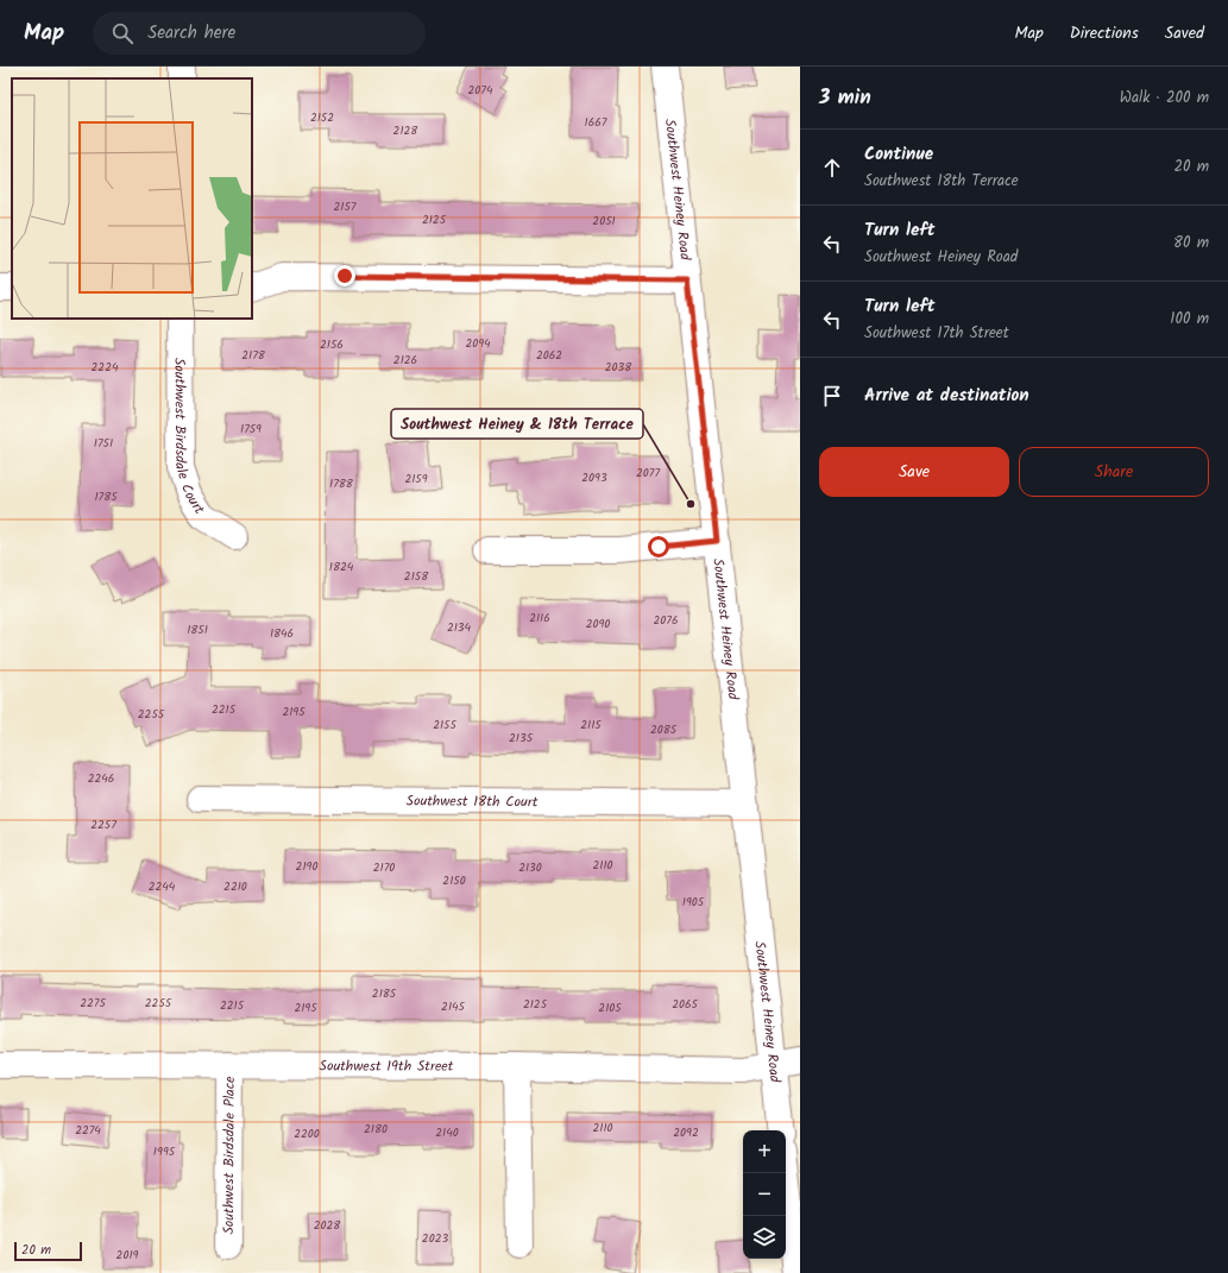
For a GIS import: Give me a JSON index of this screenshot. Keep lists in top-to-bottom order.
{
  "streets": {
    "street": [
      "Southwest Heiney Road",
      "Southwest Birdsdale Court",
      "Southwest 18th Court",
      "Southwest 19th Street",
      "Southwest Birdsdale Place"
    ]
  },
  "crossings": [
    ["Southwest Heiney Road", "Southwest 18th Court"],
    ["Southwest Heiney Road", "Southwest 19th Street"],
    ["Southwest 19th Street", "Southwest Birdsdale Place"]
  ],
  "places": ["Southwest Heiney & 18th Terrace"],
  "house_numbers": [
    "2074",
    "2152",
    "1667",
    "2128",
    "2157",
    "2125",
    "2051",
    "2094",
    "2156",
    "2178",
    "2062",
    "2126",
    "2224",
    "2038",
    "1759",
    "1751",
    "2077",
    "2093",
    "2159",
    "1788",
    "1785",
    "1824",
    "2158",
    "2116",
    "2076",
    "2090",
    "2134",
    "1851",
    "1846",
    "2215",
    "2195",
    "2255",
    "2155",
    "2115",
    "2085",
    "2135",
    "2246",
    "2257",
    "2110",
    "2190",
    "2170",
    "2130",
    "2150",
    "2244",
    "2210",
    "1905",
    "2185",
    "2275",
    "2255",
    "2125",
    "2065",
    "2215",
    "2145",
    "2195",
    "2105",
    "2110",
    "2180",
    "2274",
    "2140",
    "2092",
    "2200",
    "1995",
    "2028",
    "2023",
    "2019"
  ],
  "scale_bar": "20 m",
  "page": {
    "header": "Map",
    "search": "Search here",
    "nav": ["Map", "Directions", "Saved"],
    "heading": ["3 min", "Walk · 200 m"],
    "list": [
      ["Continue", "Southwest 18th Terrace", "20 m"],
      ["Turn left", "Southwest Heiney Road", "80 m"],
      ["Turn left", "Southwest 17th Street", "100 m"],
      "Arrive at destination"
    ],
    "buttons": ["Save", "Share"],
    "map_buttons": ["+", "−"],
    "scale": "20 m"
  }
}
